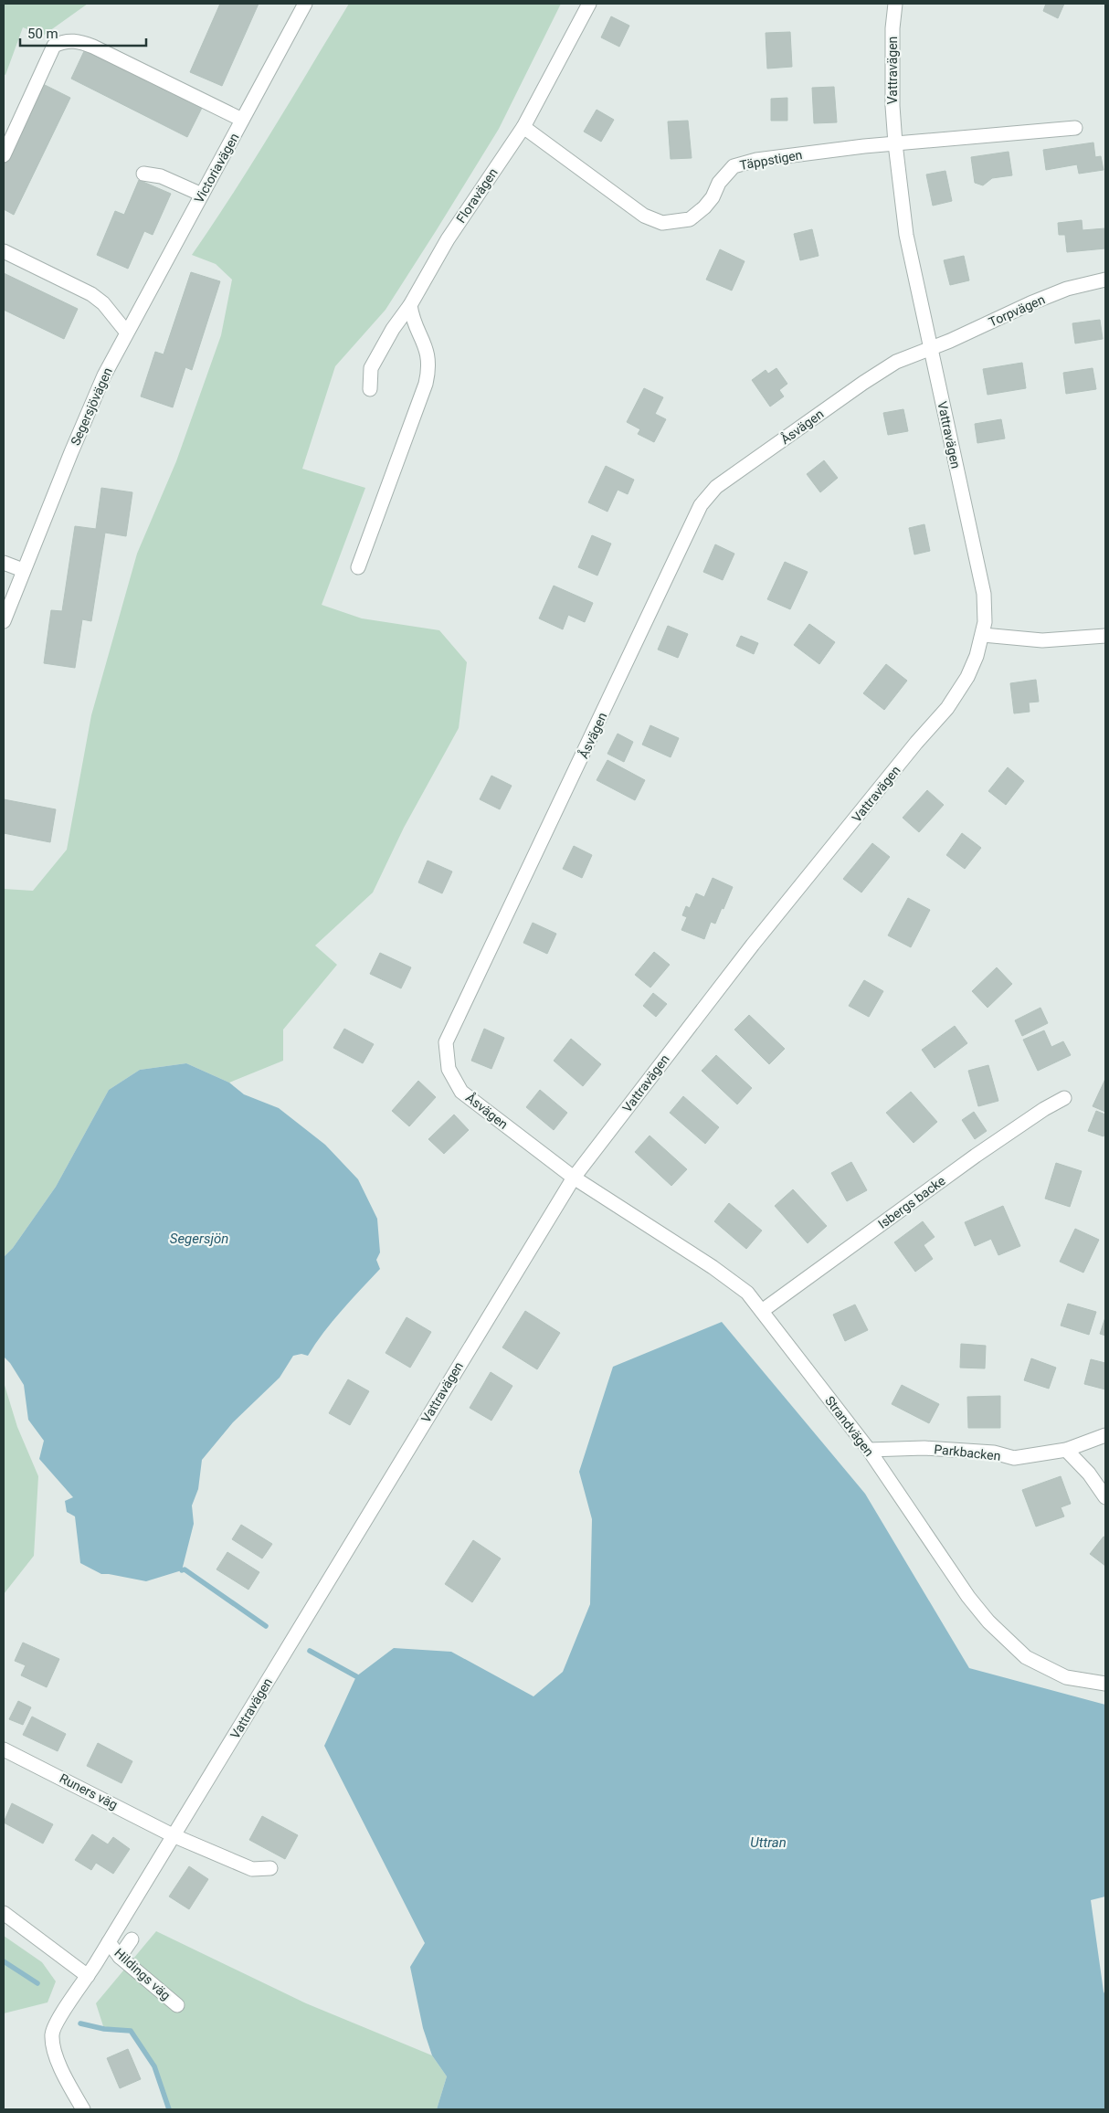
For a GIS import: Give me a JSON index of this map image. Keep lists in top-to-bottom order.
{
  "streets": {
    "street": [
      "Vattravägen",
      "Täppstigen",
      "Victoriavägen",
      "Floravägen",
      "Torpvägen",
      "Segersjövägen",
      "Åsvägen",
      "Isbergs backe",
      "Strandvägen",
      "Parkbacken",
      "Runers väg",
      "Hildings väg"
    ]
  },
  "crossings": [
    ["Vattravägen", "Täppstigen"],
    ["Vattravägen", "Torpvägen"],
    ["Vattravägen", "Åsvägen"],
    ["Vattravägen", "Strandvägen"],
    ["Vattravägen", "Runers väg"],
    ["Vattravägen", "Hildings väg"],
    ["Täppstigen", "Floravägen"],
    ["Victoriavägen", "Segersjövägen"],
    ["Torpvägen", "Åsvägen"],
    ["Åsvägen", "Strandvägen"],
    ["Isbergs backe", "Strandvägen"],
    ["Strandvägen", "Parkbacken"]
  ],
  "water": ["Segersjön", "Uttran"],
  "scale_bar": "50 m"
}
